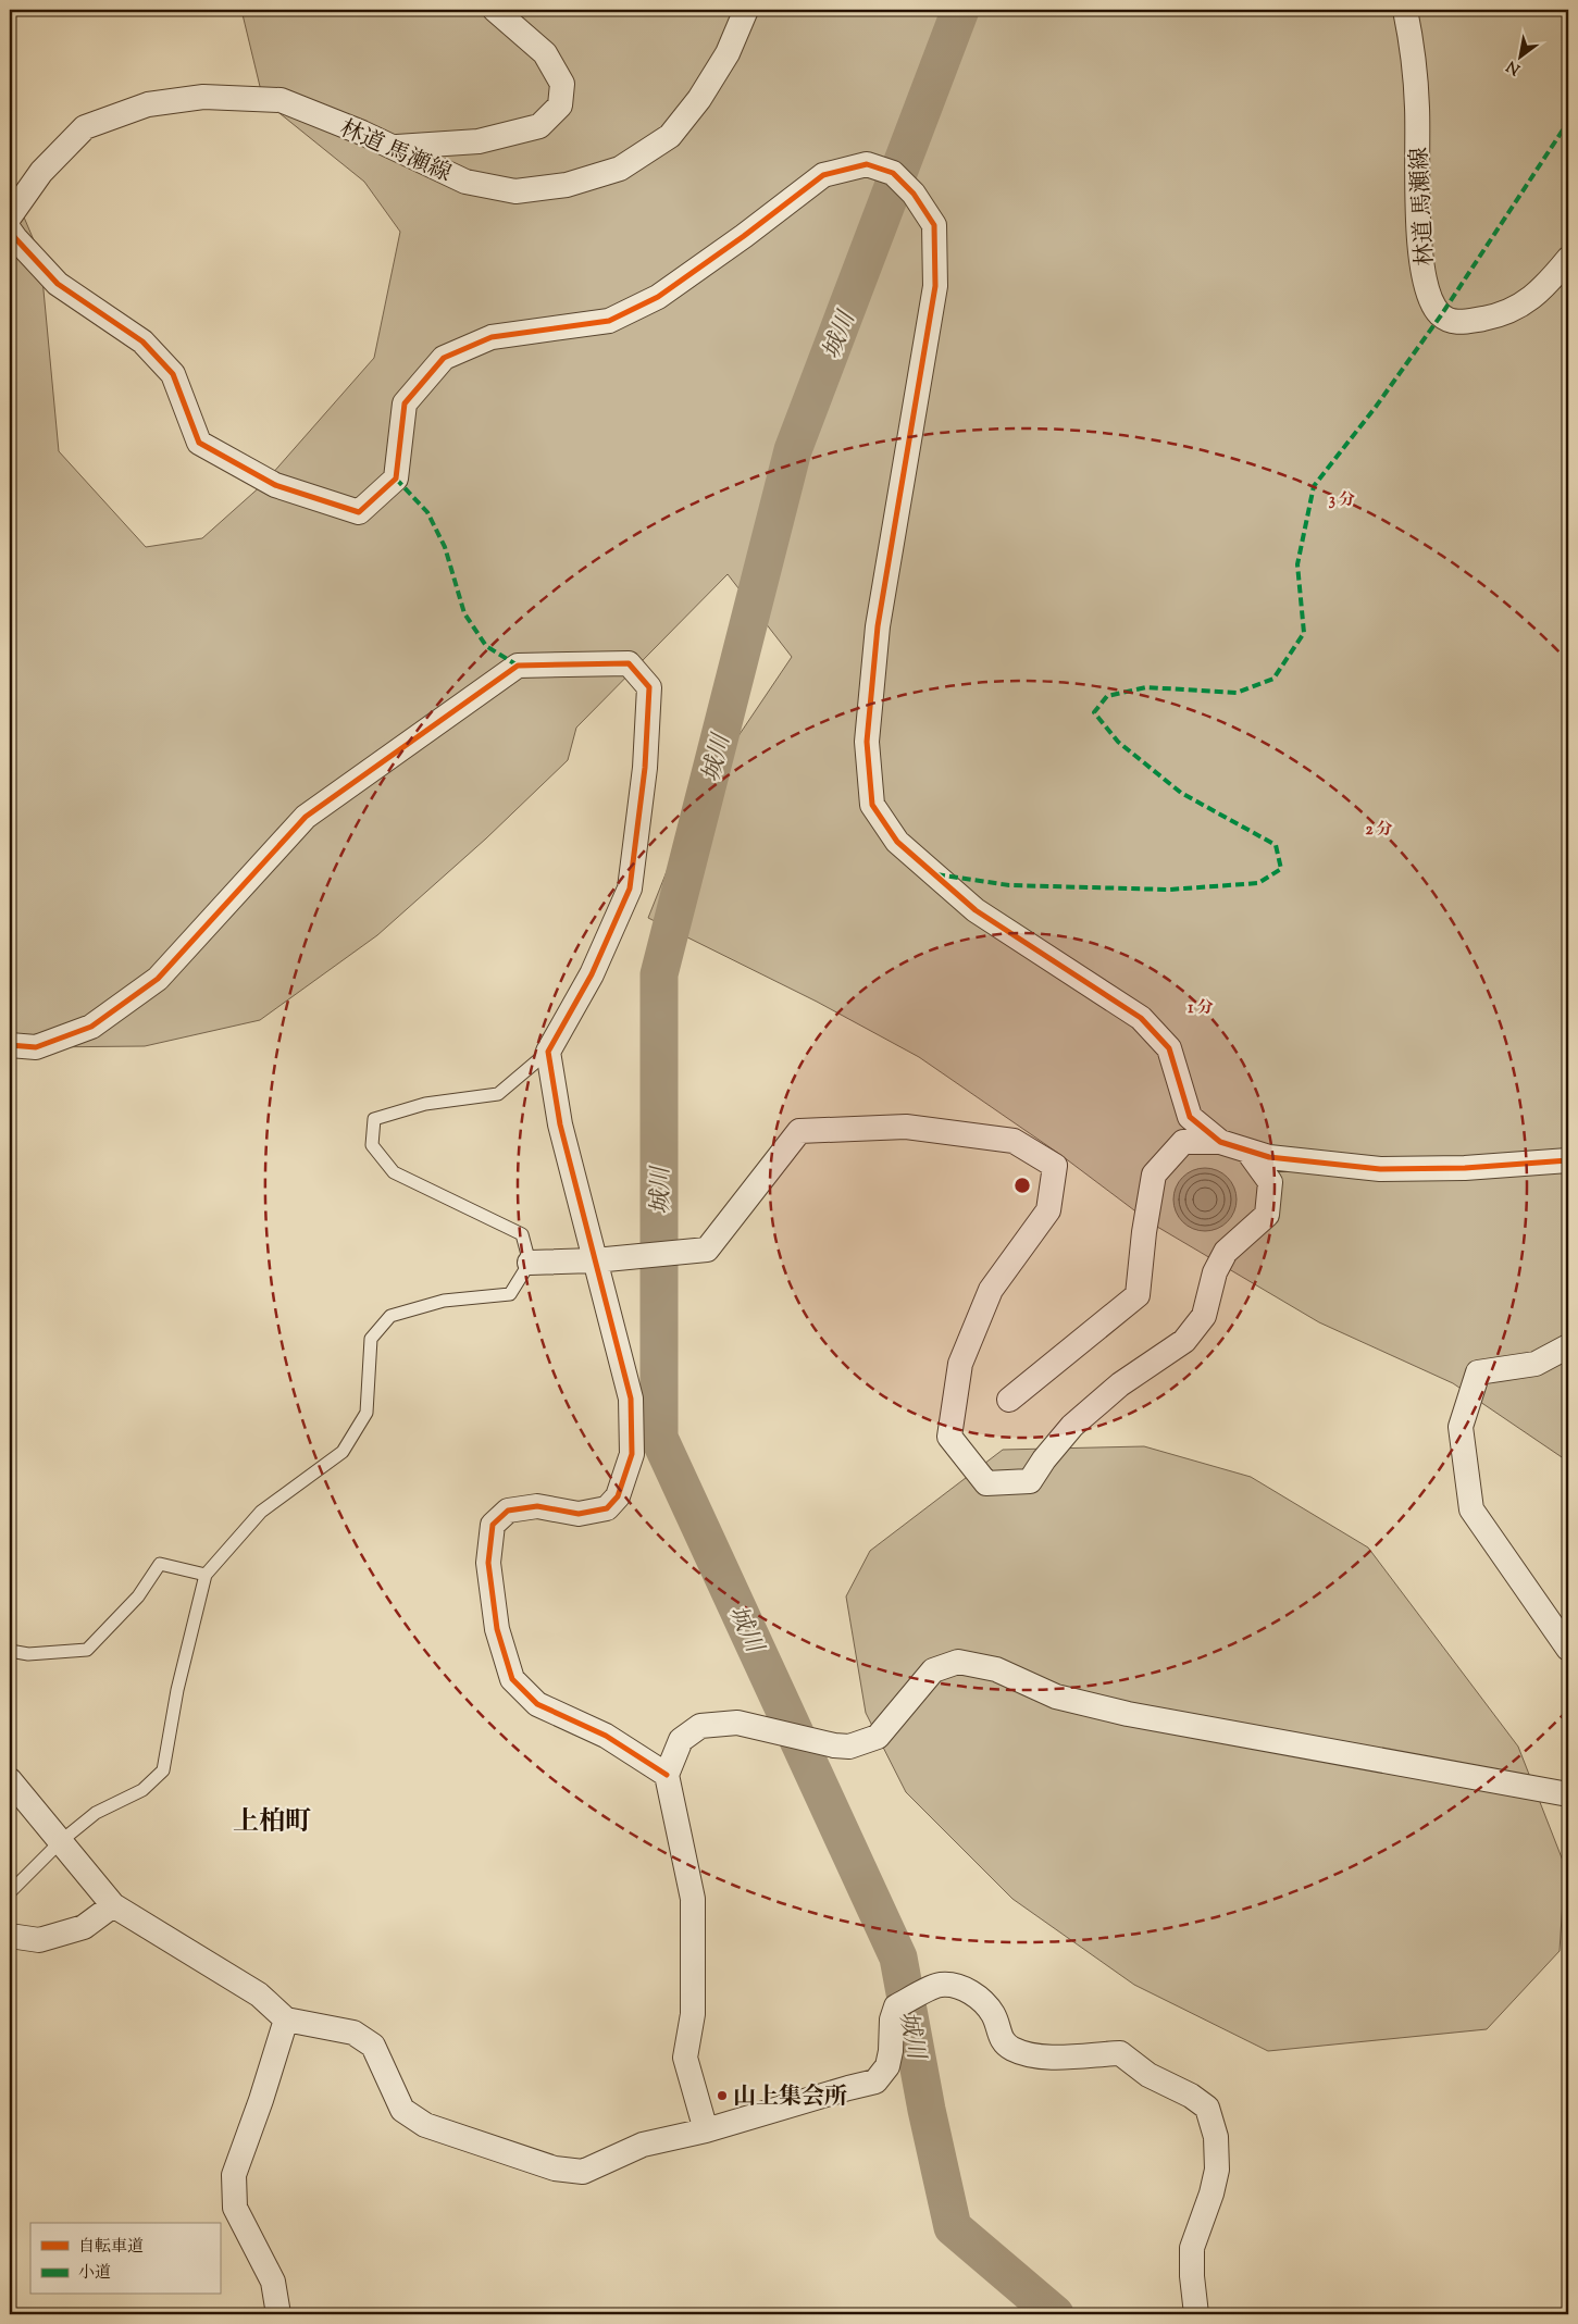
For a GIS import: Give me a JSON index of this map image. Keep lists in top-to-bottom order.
{
  "streets": {
    "street": ["林道 馬瀬線"]
  },
  "districts": ["上柏町"],
  "water": ["城川"],
  "places": ["山上集会所"],
  "legend": ["自転車道", "小道"],
  "north": "bottom left",
  "rings": ["3 分", "2 分", "1 分"]
}
